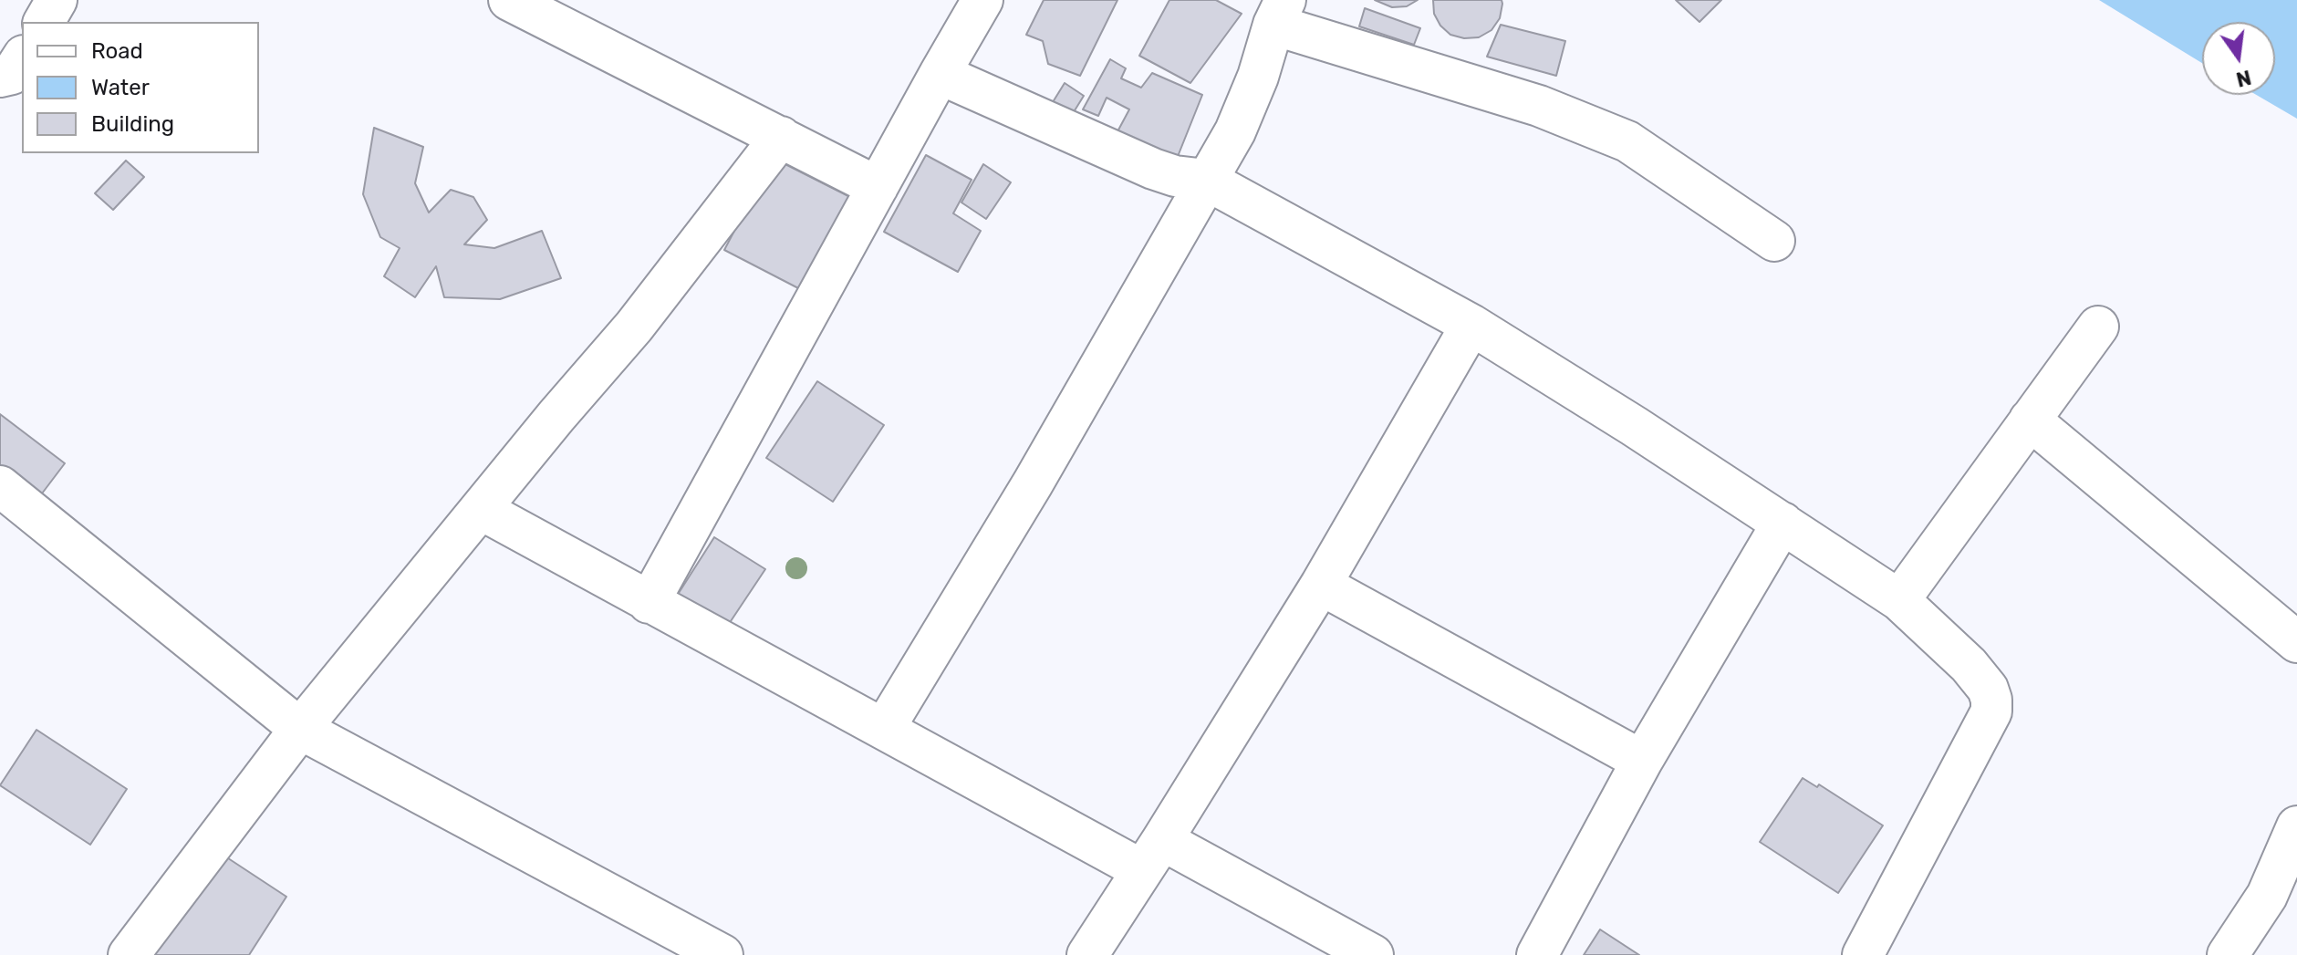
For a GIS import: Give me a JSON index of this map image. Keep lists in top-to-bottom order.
{
  "legend": ["Road", "Water", "Building"],
  "north": "bottom"
}
